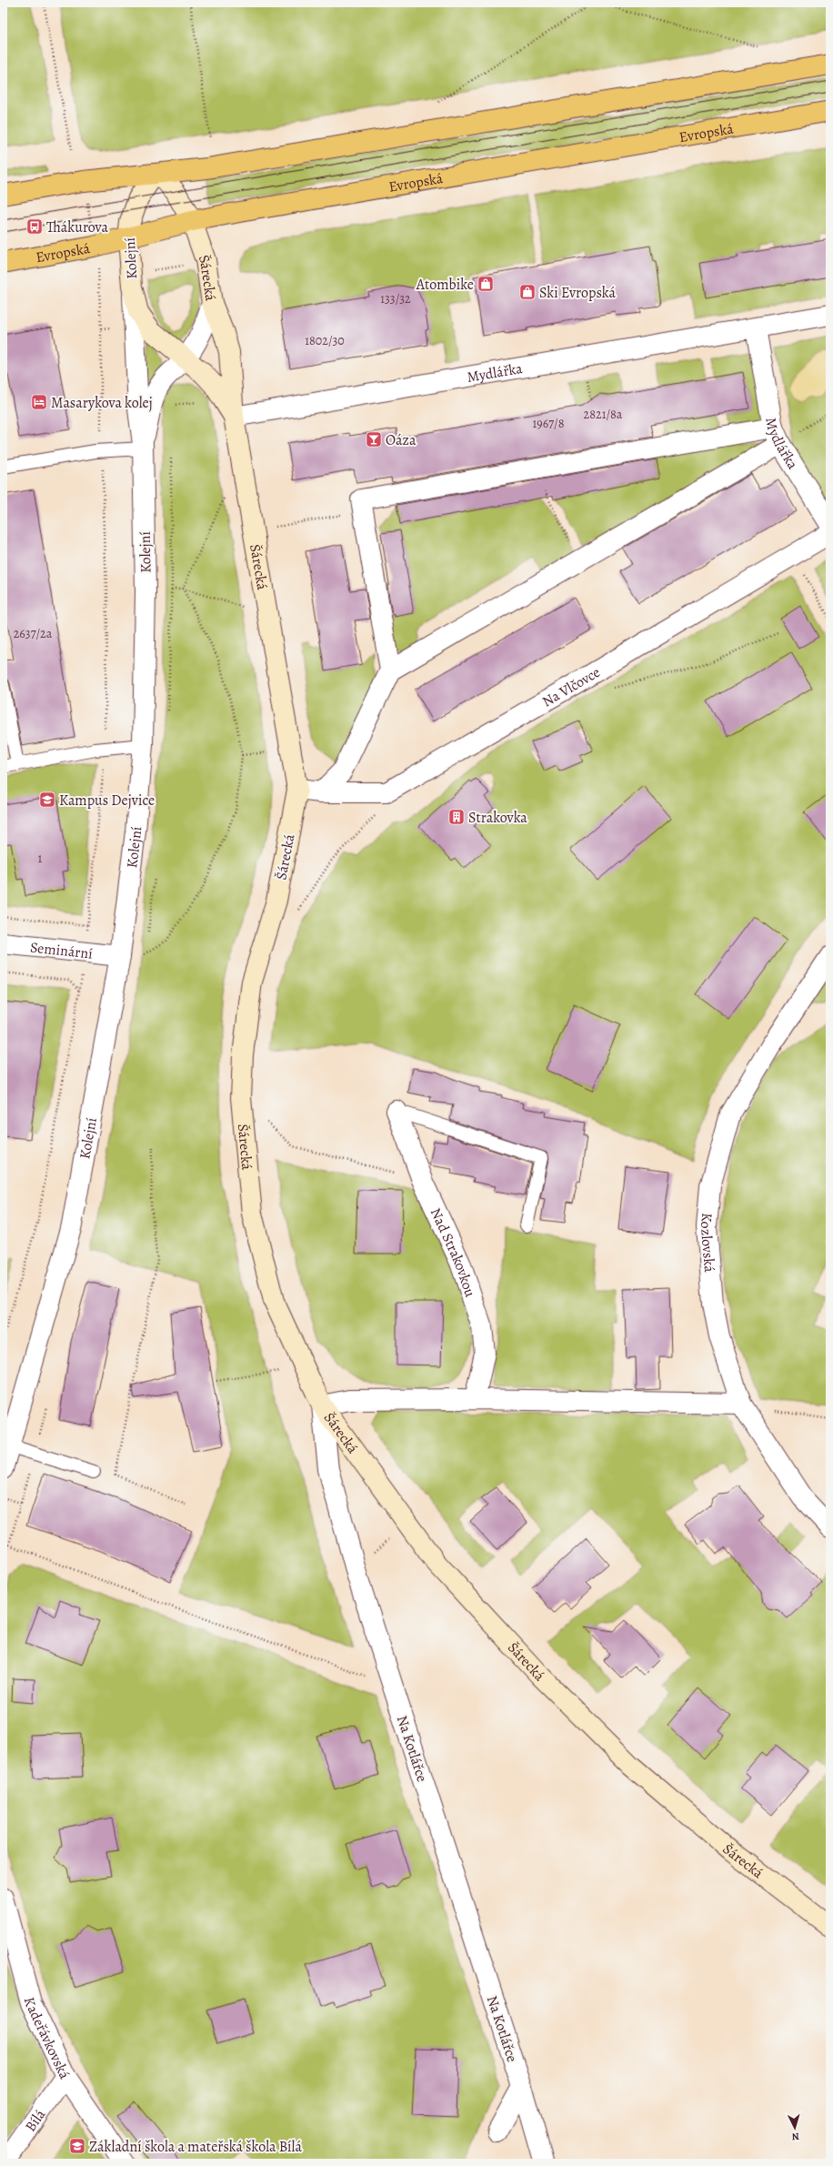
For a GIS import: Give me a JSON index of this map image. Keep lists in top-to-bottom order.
{
  "streets": {
    "main road": ["Evropská"],
    "street": [
      "Kolejní",
      "Šárecká",
      "Mydlářka",
      "Na Vlčovce",
      "Seminární",
      "Kozlovská",
      "Nad Strakovkou",
      "Na Kotlářce",
      "Kadeřávkovská",
      "Bílá"
    ]
  },
  "crossings": [
    ["Evropská", "Kolejní"],
    ["Evropská", "Šárecká"],
    ["Kolejní", "Šárecká"],
    ["Kolejní", "Seminární"],
    ["Šárecká", "Mydlářka"],
    ["Šárecká", "Na Vlčovce"],
    ["Šárecká", "Na Kotlářce"],
    ["Kadeřávkovská", "Bílá"]
  ],
  "places": {
    "bus stop": ["Thákurova"],
    "shop": ["Atombike", "Ski Evropská"],
    "hotel": ["Masarykova kolej"],
    "bar": ["Oáza"],
    "school or university": ["Kampus Dejvice", "Základní škola a mateřská škola Bílá"],
    "building": ["Strakovka"]
  },
  "house_numbers": [
    "133/32",
    "1802/30",
    "2821/8a",
    "1967/8",
    "2637/2a",
    "1"
  ],
  "north": "bottom"
}
